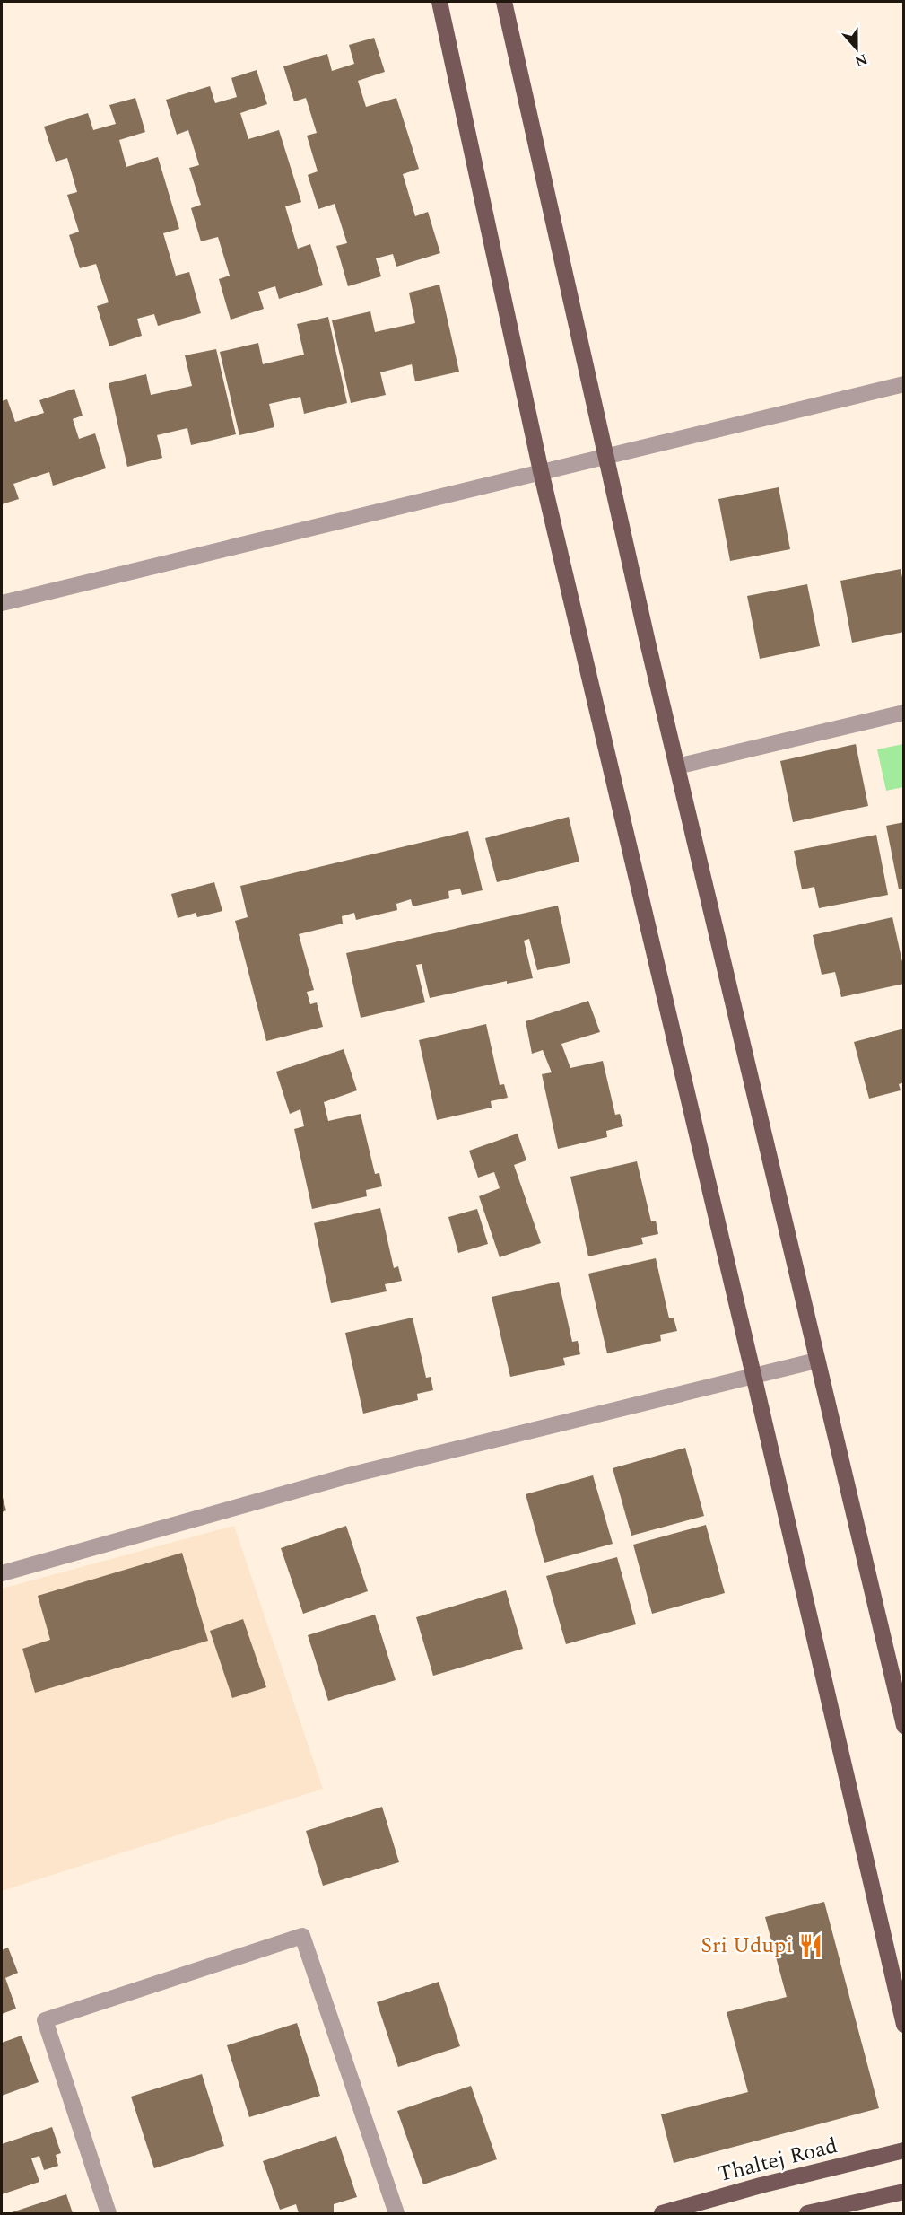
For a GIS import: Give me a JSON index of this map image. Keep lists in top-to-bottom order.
{
  "streets": {
    "main road": ["Thaltej Road"]
  },
  "places": {
    "restaurant": ["Sri Udupi"]
  },
  "north": "bottom"
}
